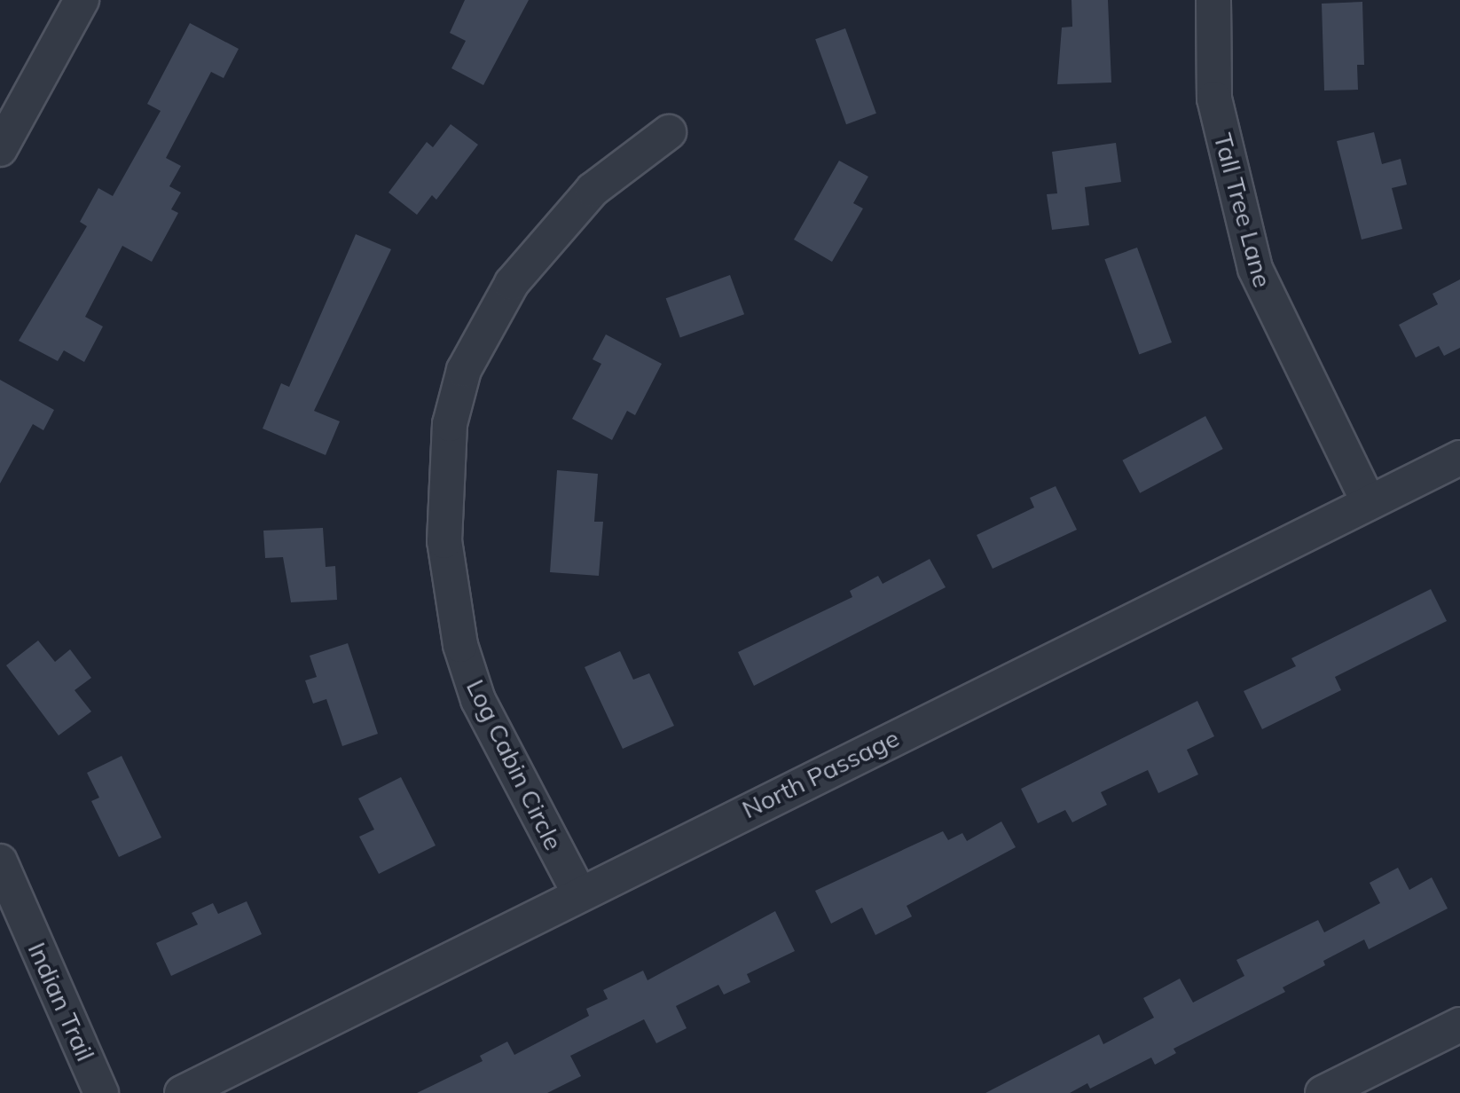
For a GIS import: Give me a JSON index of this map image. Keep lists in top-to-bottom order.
{
  "streets": {
    "street": [
      "Tall Tree Lane",
      "Log Cabin Circle",
      "North Passage",
      "Indian Trail"
    ]
  },
  "crossings": [
    ["Tall Tree Lane", "North Passage"],
    ["Log Cabin Circle", "North Passage"]
  ]
}
